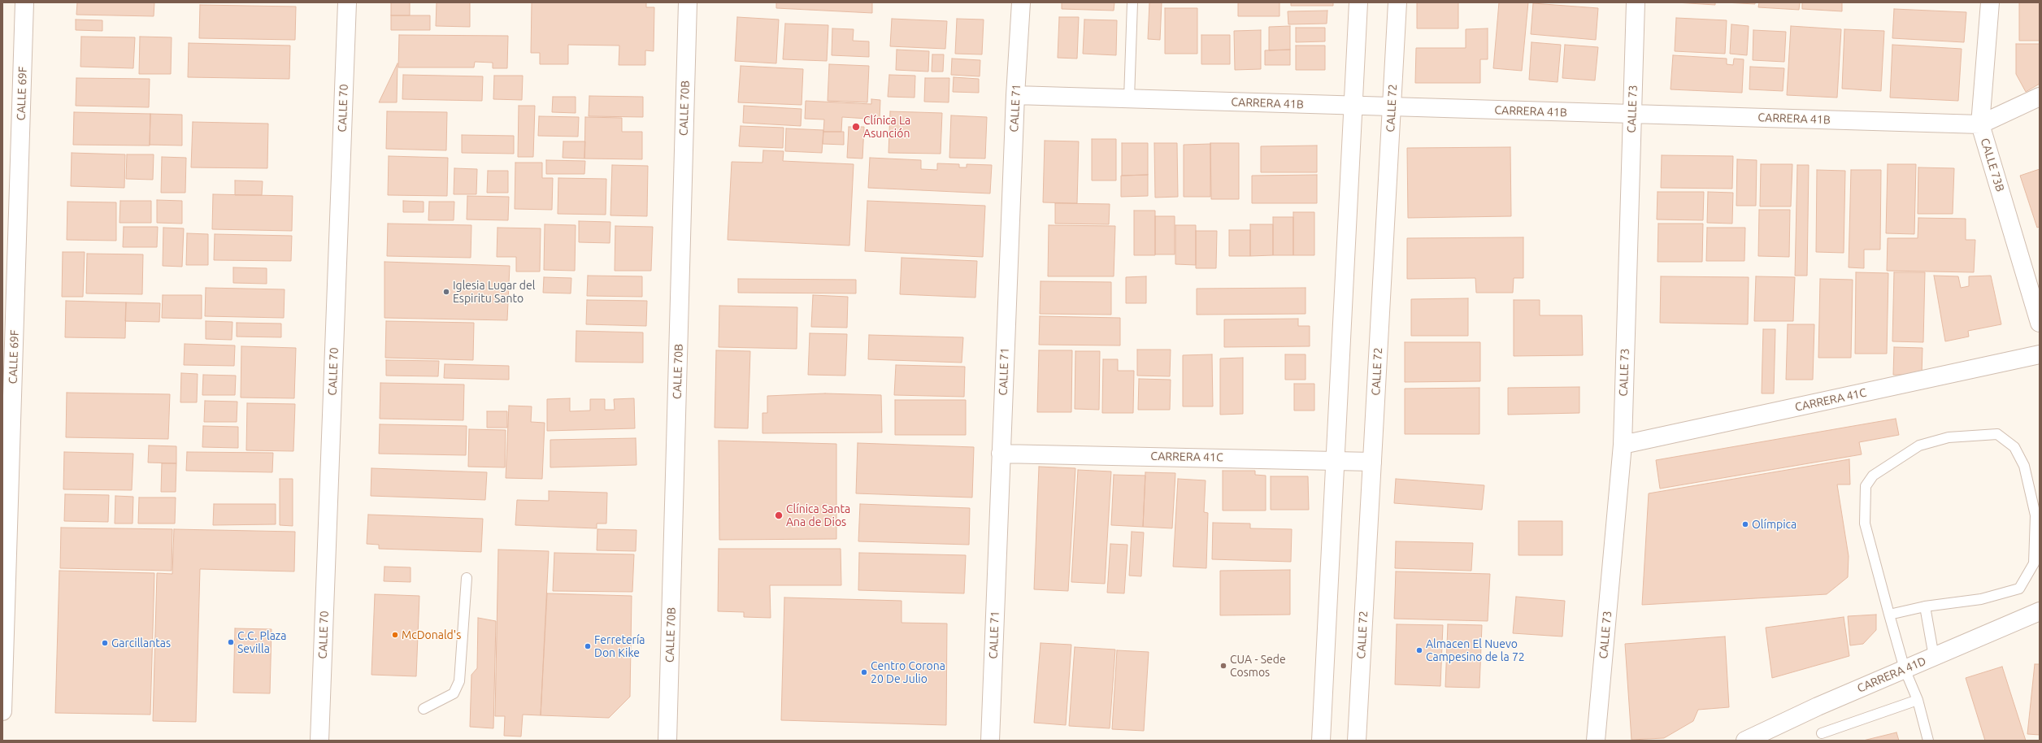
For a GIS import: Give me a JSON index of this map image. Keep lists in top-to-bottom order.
{
  "streets": {
    "street": [
      "CALLE 69F",
      "CARRERA 41B",
      "CALLE 70",
      "CALLE 70B",
      "CALLE 71",
      "CALLE 72",
      "CALLE 73",
      "CALLE 73B",
      "CARRERA 41C",
      "CARRERA 41D"
    ]
  },
  "crossings": [
    ["CARRERA 41B", "CALLE 71"],
    ["CARRERA 41B", "CALLE 72"],
    ["CARRERA 41B", "CALLE 73"],
    ["CARRERA 41B", "CALLE 73B"],
    ["CALLE 71", "CARRERA 41C"],
    ["CALLE 72", "CARRERA 41C"],
    ["CALLE 73", "CARRERA 41C"]
  ],
  "places": [
    "Clínica La Asunción",
    "Iglesia Lugar del Espiritu Santo",
    "Clínica Santa Ana de Dios",
    "Olímpica",
    "McDonald's",
    "C.C. Plaza Sevilla",
    "Garcillantas",
    "Ferretería Don Kike",
    "Almacen El Nuevo Campesino de la 72",
    "CUA - Sede Cosmos",
    "Centro Corona 20 De Julio"
  ]
}
